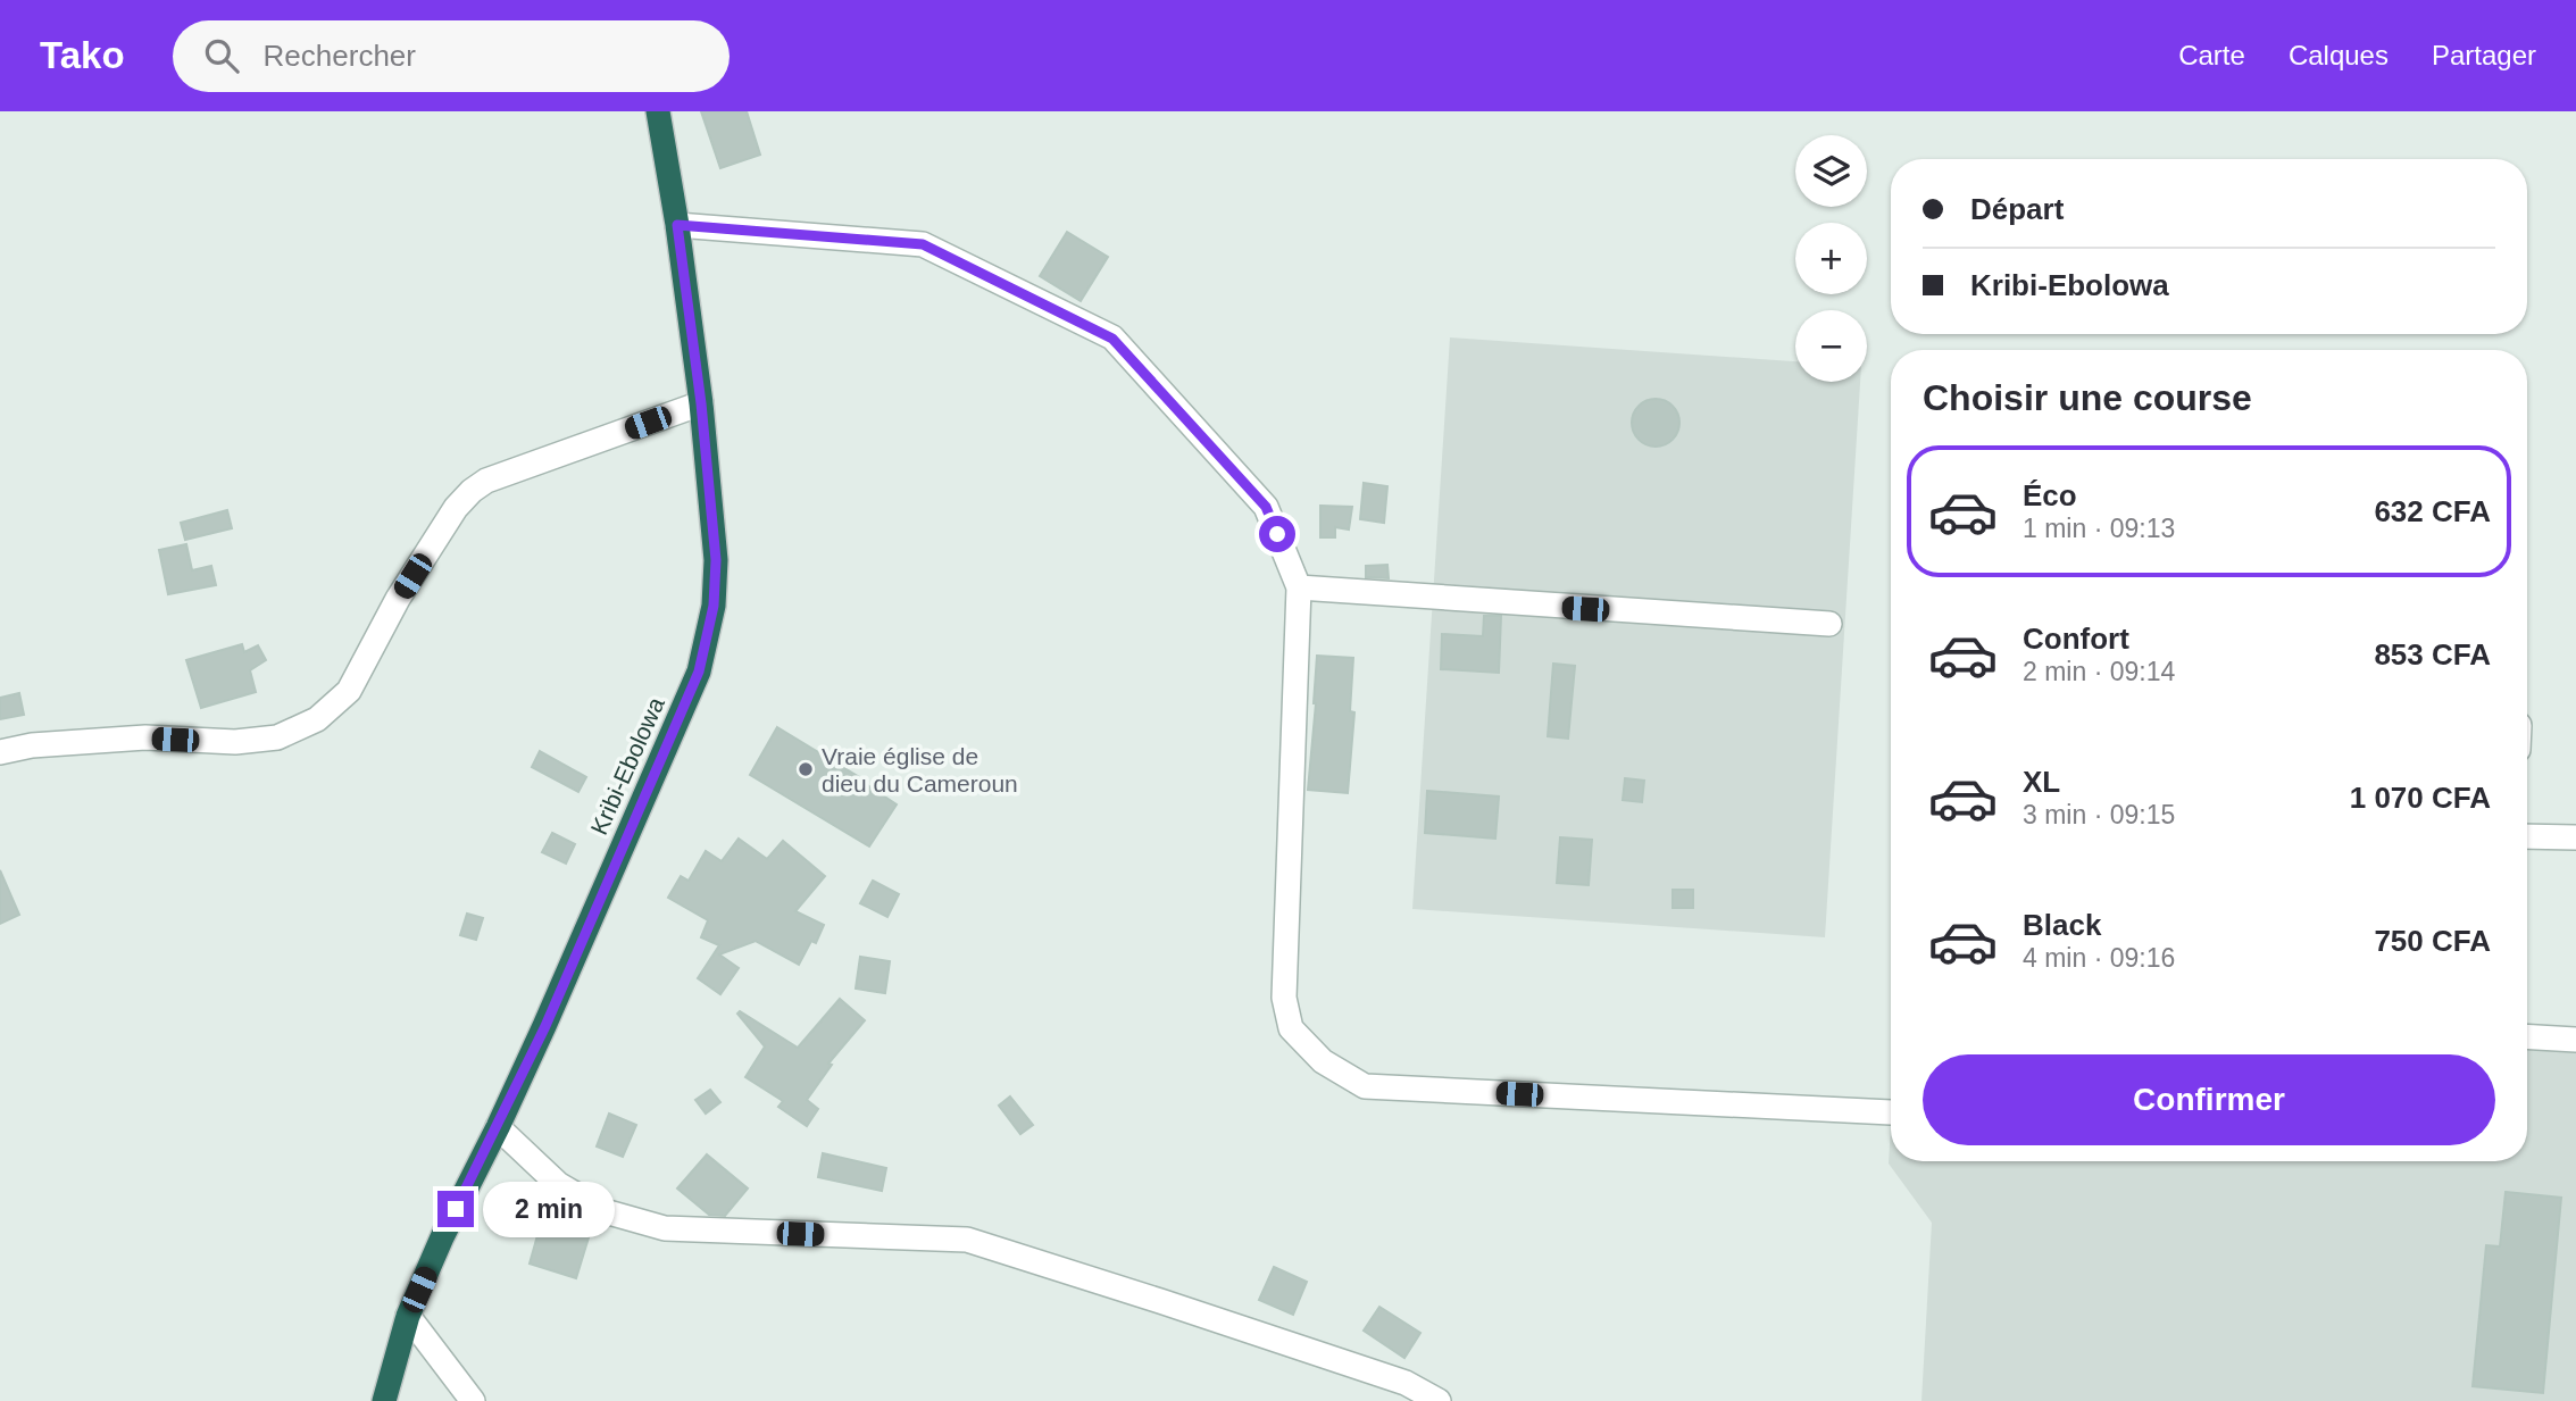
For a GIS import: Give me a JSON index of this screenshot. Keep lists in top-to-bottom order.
{
  "streets": {
    "highway": ["Kribi-Ebolowa"]
  },
  "places": ["Vraie église de dieu du Cameroun"],
  "page": {
    "header": "Tako",
    "search": "Rechercher",
    "nav": ["Carte", "Calques", "Partager"],
    "map_buttons": ["+", "−"],
    "banner": ["Départ", "Kribi-Ebolowa"],
    "heading": "Choisir une course",
    "list": [
      {
        "name": "Éco",
        "note": "1 min · 09:13",
        "value": "632 CFA"
      },
      {
        "name": "Confort",
        "note": "2 min · 09:14",
        "value": "853 CFA"
      },
      {
        "name": "XL",
        "note": "3 min · 09:15",
        "value": "1 070 CFA"
      },
      {
        "name": "Black",
        "note": "4 min · 09:16",
        "value": "750 CFA"
      }
    ],
    "buttons": "Confirmer",
    "bubble": "2 min"
  }
}
